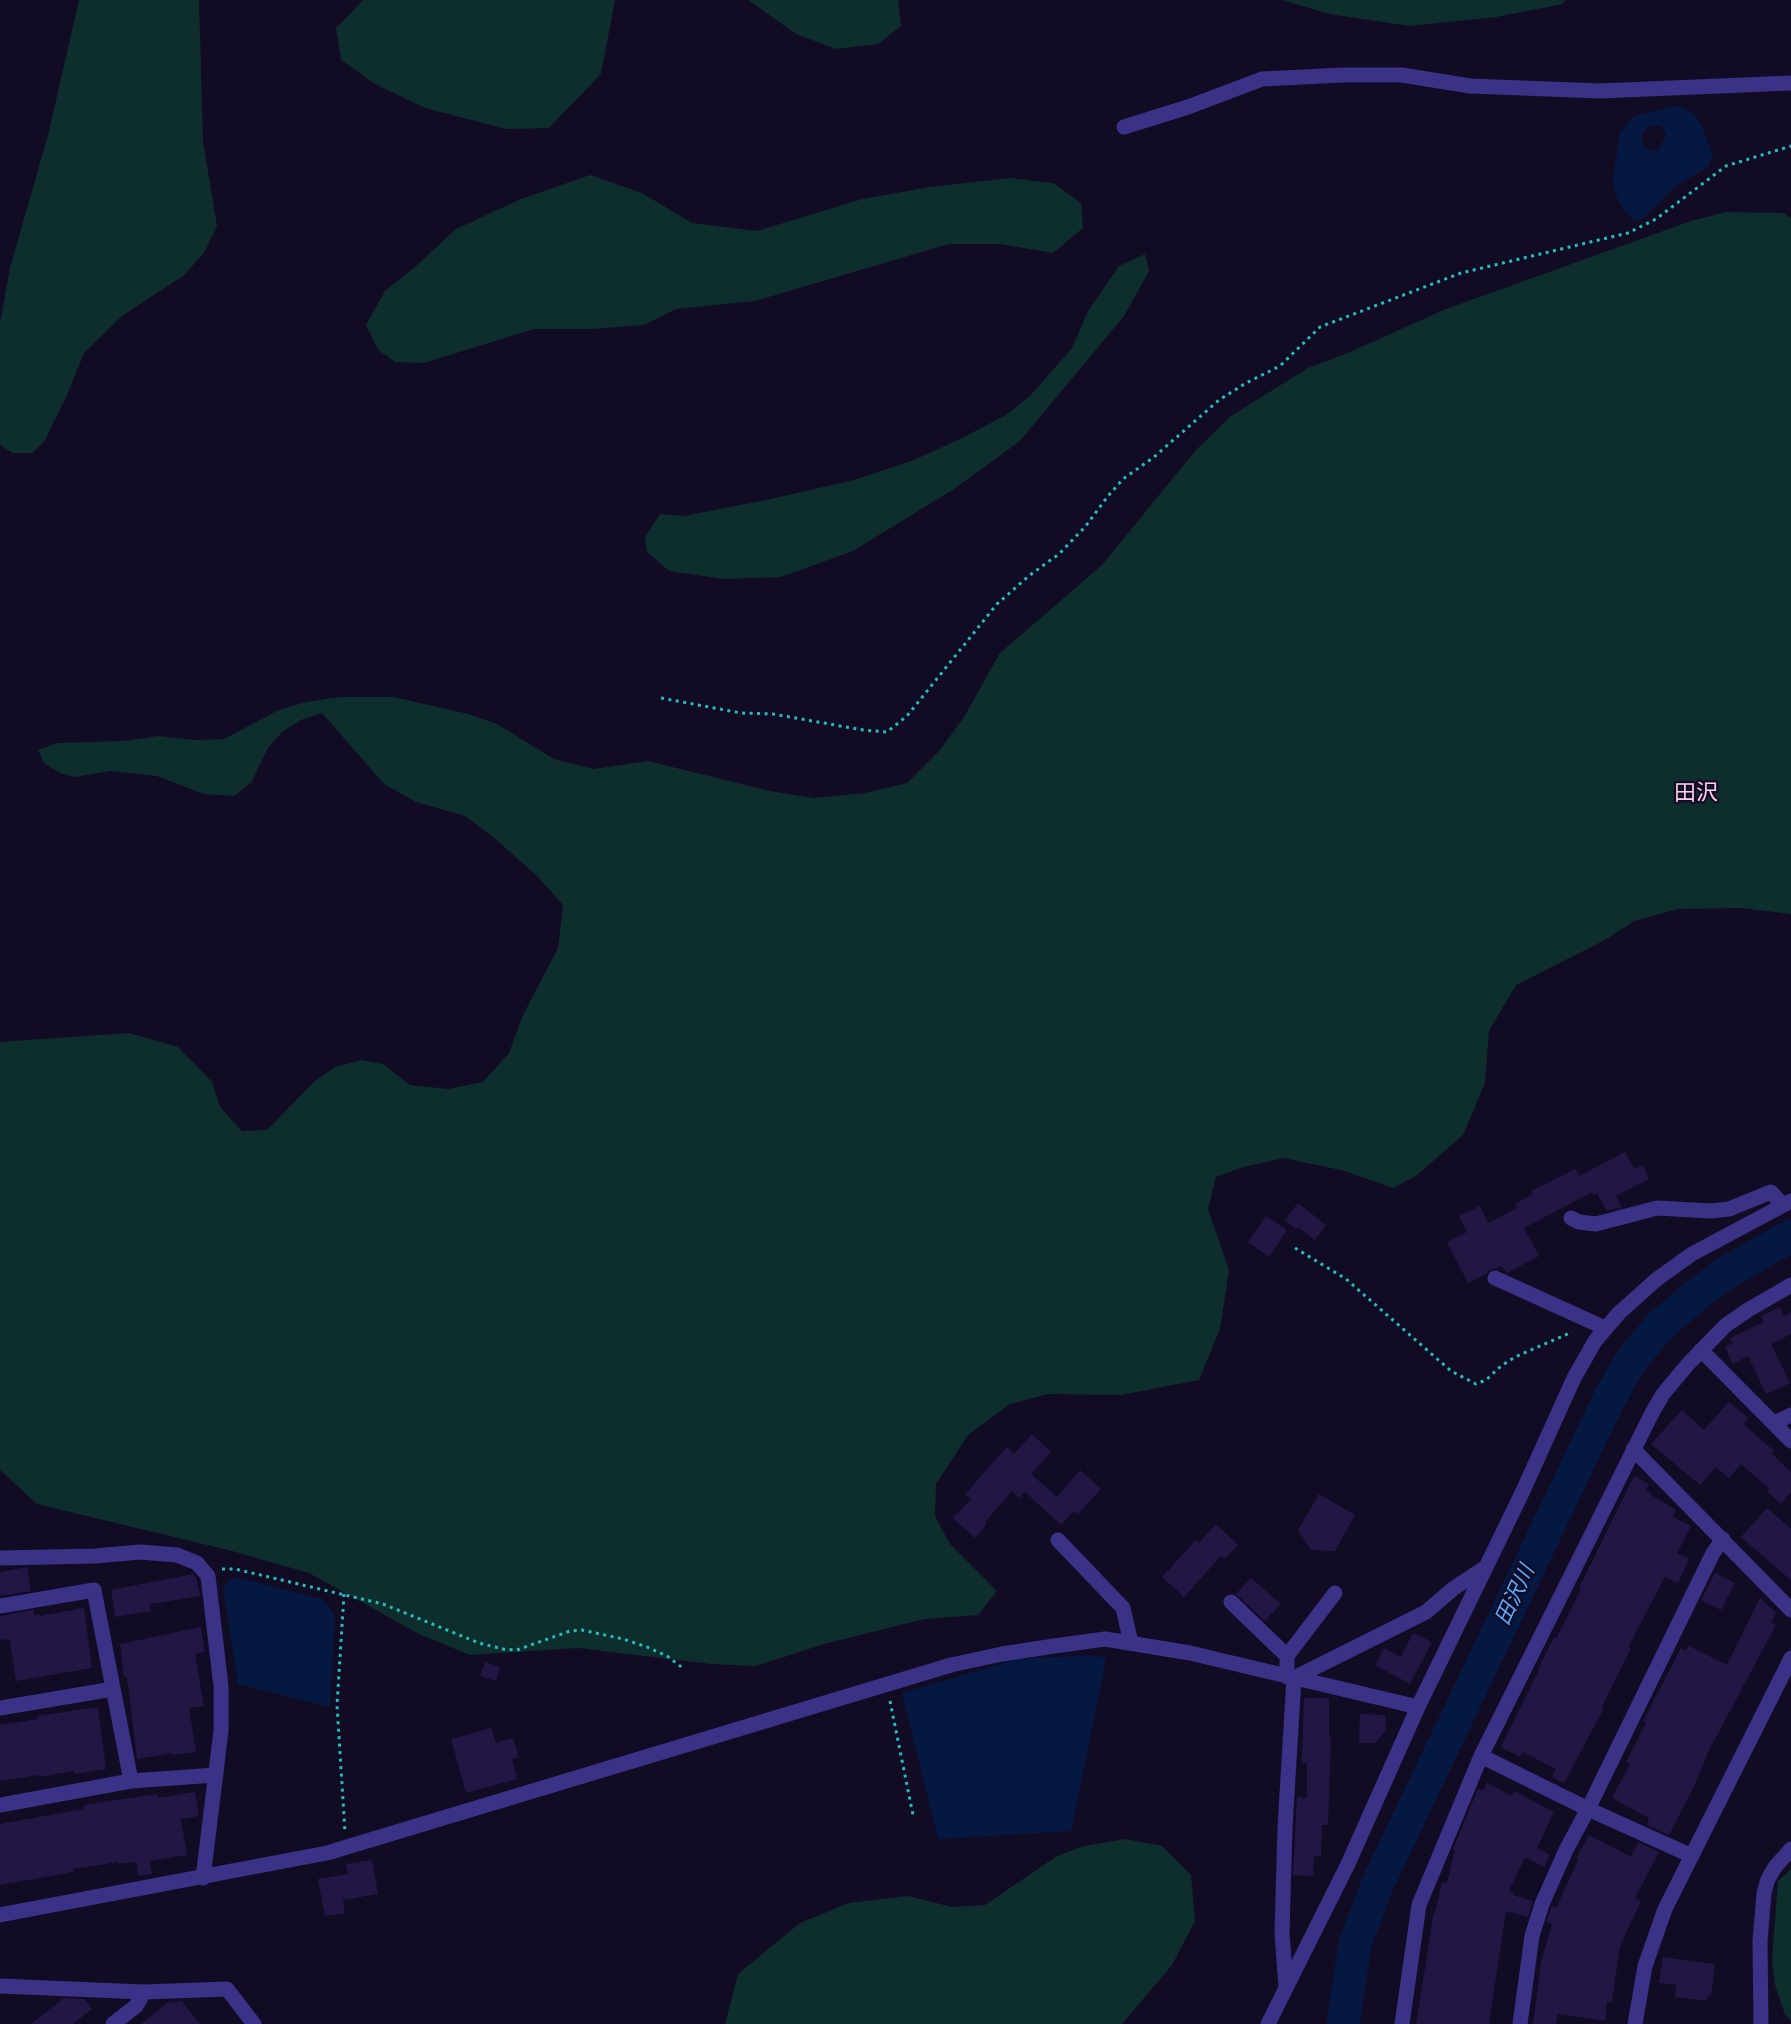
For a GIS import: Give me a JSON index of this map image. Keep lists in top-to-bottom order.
{
  "districts": ["田沢"],
  "water": ["田沢川"]
}
